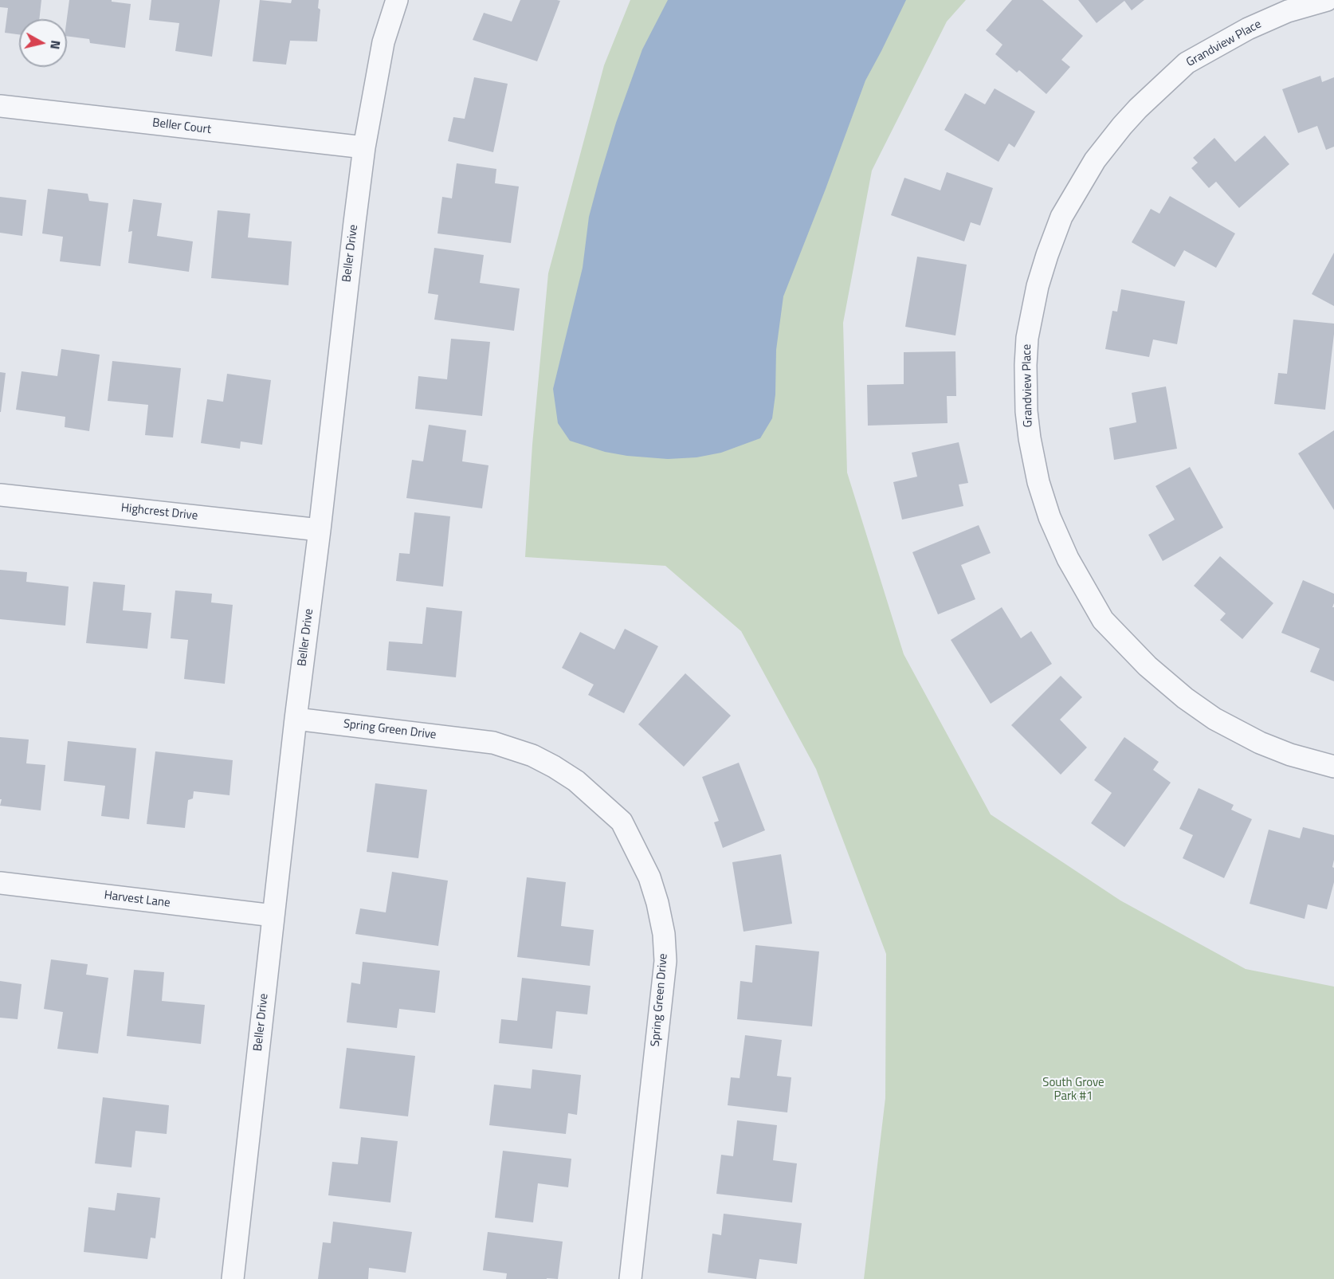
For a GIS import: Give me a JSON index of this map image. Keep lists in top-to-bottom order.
{
  "streets": {
    "street": [
      "Grandview Place",
      "Beller Court",
      "Beller Drive",
      "Highcrest Drive",
      "Spring Green Drive",
      "Harvest Lane"
    ]
  },
  "crossings": [
    ["Beller Court", "Beller Drive"],
    ["Beller Drive", "Highcrest Drive"],
    ["Beller Drive", "Spring Green Drive"],
    ["Beller Drive", "Harvest Lane"]
  ],
  "parks": ["South Grove Park #1"],
  "north": "right"
}
